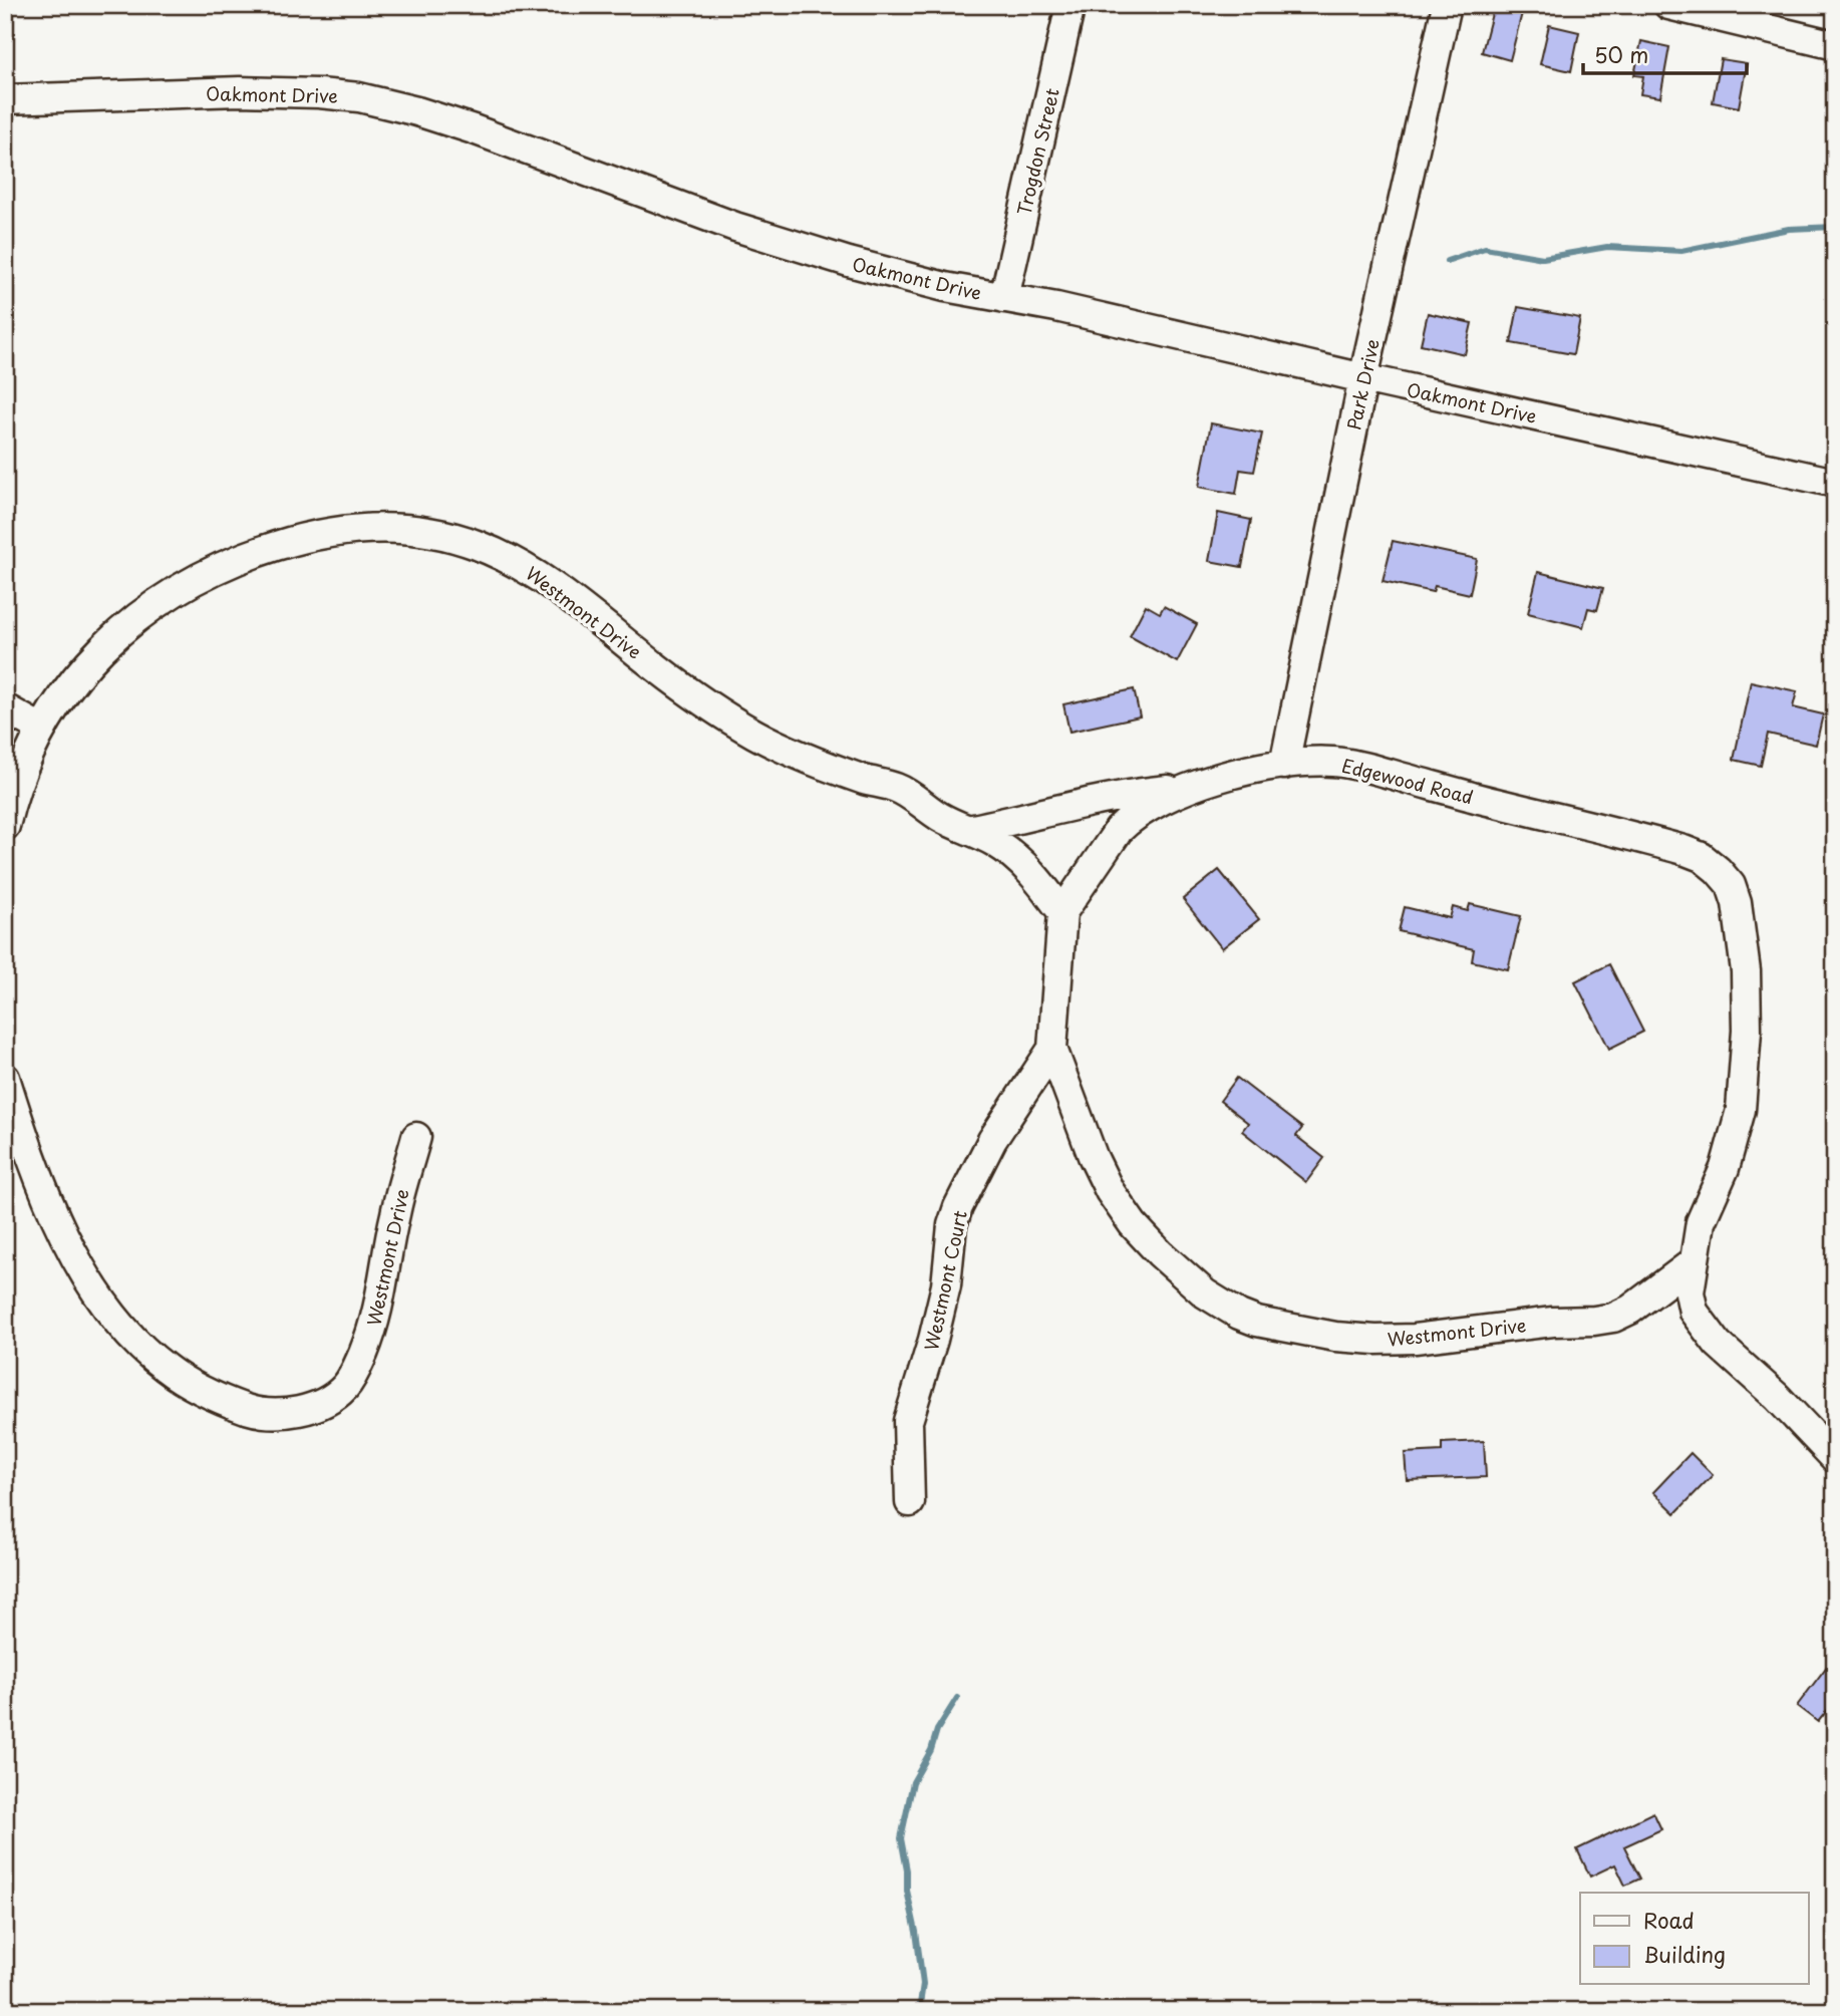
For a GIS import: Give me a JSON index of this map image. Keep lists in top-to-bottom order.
{
  "streets": {
    "street": [
      "Oakmont Drive",
      "Trogdon Street",
      "Park Drive",
      "Westmont Drive",
      "Edgewood Road",
      "Westmont Court"
    ]
  },
  "crossings": [
    ["Oakmont Drive", "Trogdon Street"],
    ["Oakmont Drive", "Park Drive"],
    ["Park Drive", "Edgewood Road"],
    ["Westmont Drive", "Edgewood Road"],
    ["Westmont Drive", "Westmont Court"],
    ["Edgewood Road", "Westmont Court"]
  ],
  "legend": ["Road", "Building"],
  "scale_bar": "50 m"
}
